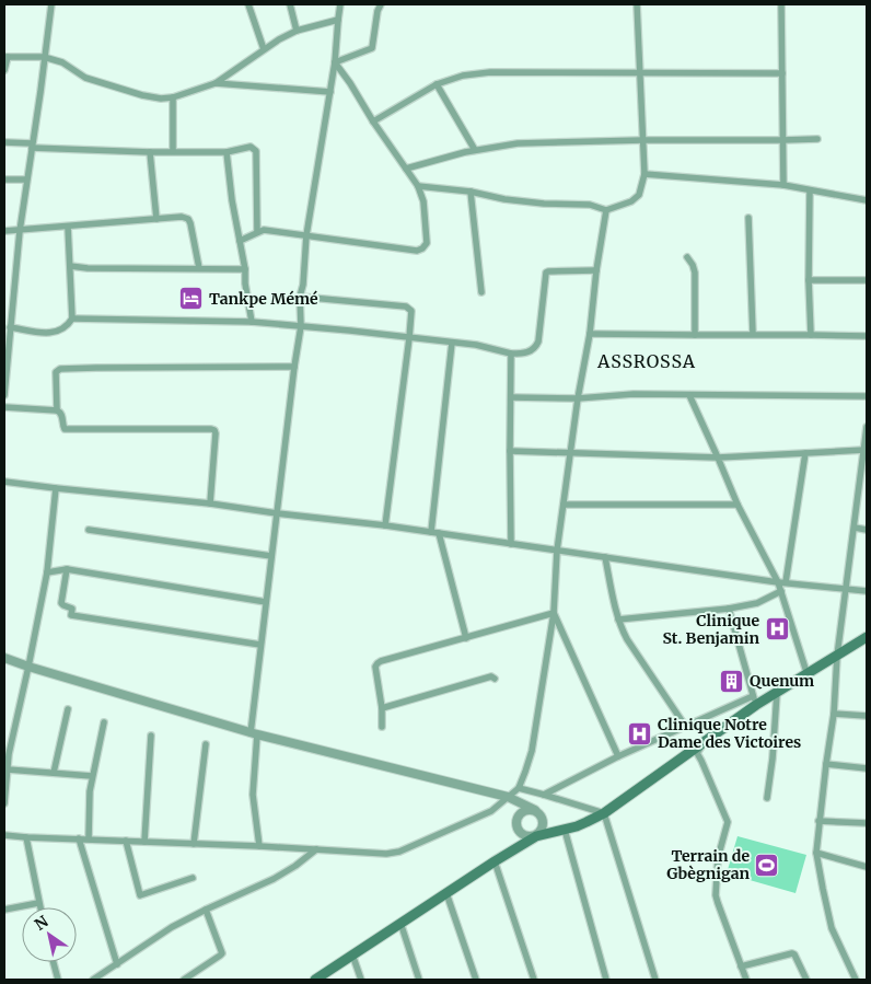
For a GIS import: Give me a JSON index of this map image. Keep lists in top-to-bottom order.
{
  "districts": ["ASSROSSA"],
  "places": {
    "hotel": ["Tankpe Mémé"],
    "hospital": ["Clinique St. Benjamin", "Clinique Notre Dame des Victoires"],
    "building": ["Quenum"],
    "sports": ["Terrain de Gbègnigan"]
  },
  "north": "top left"
}
